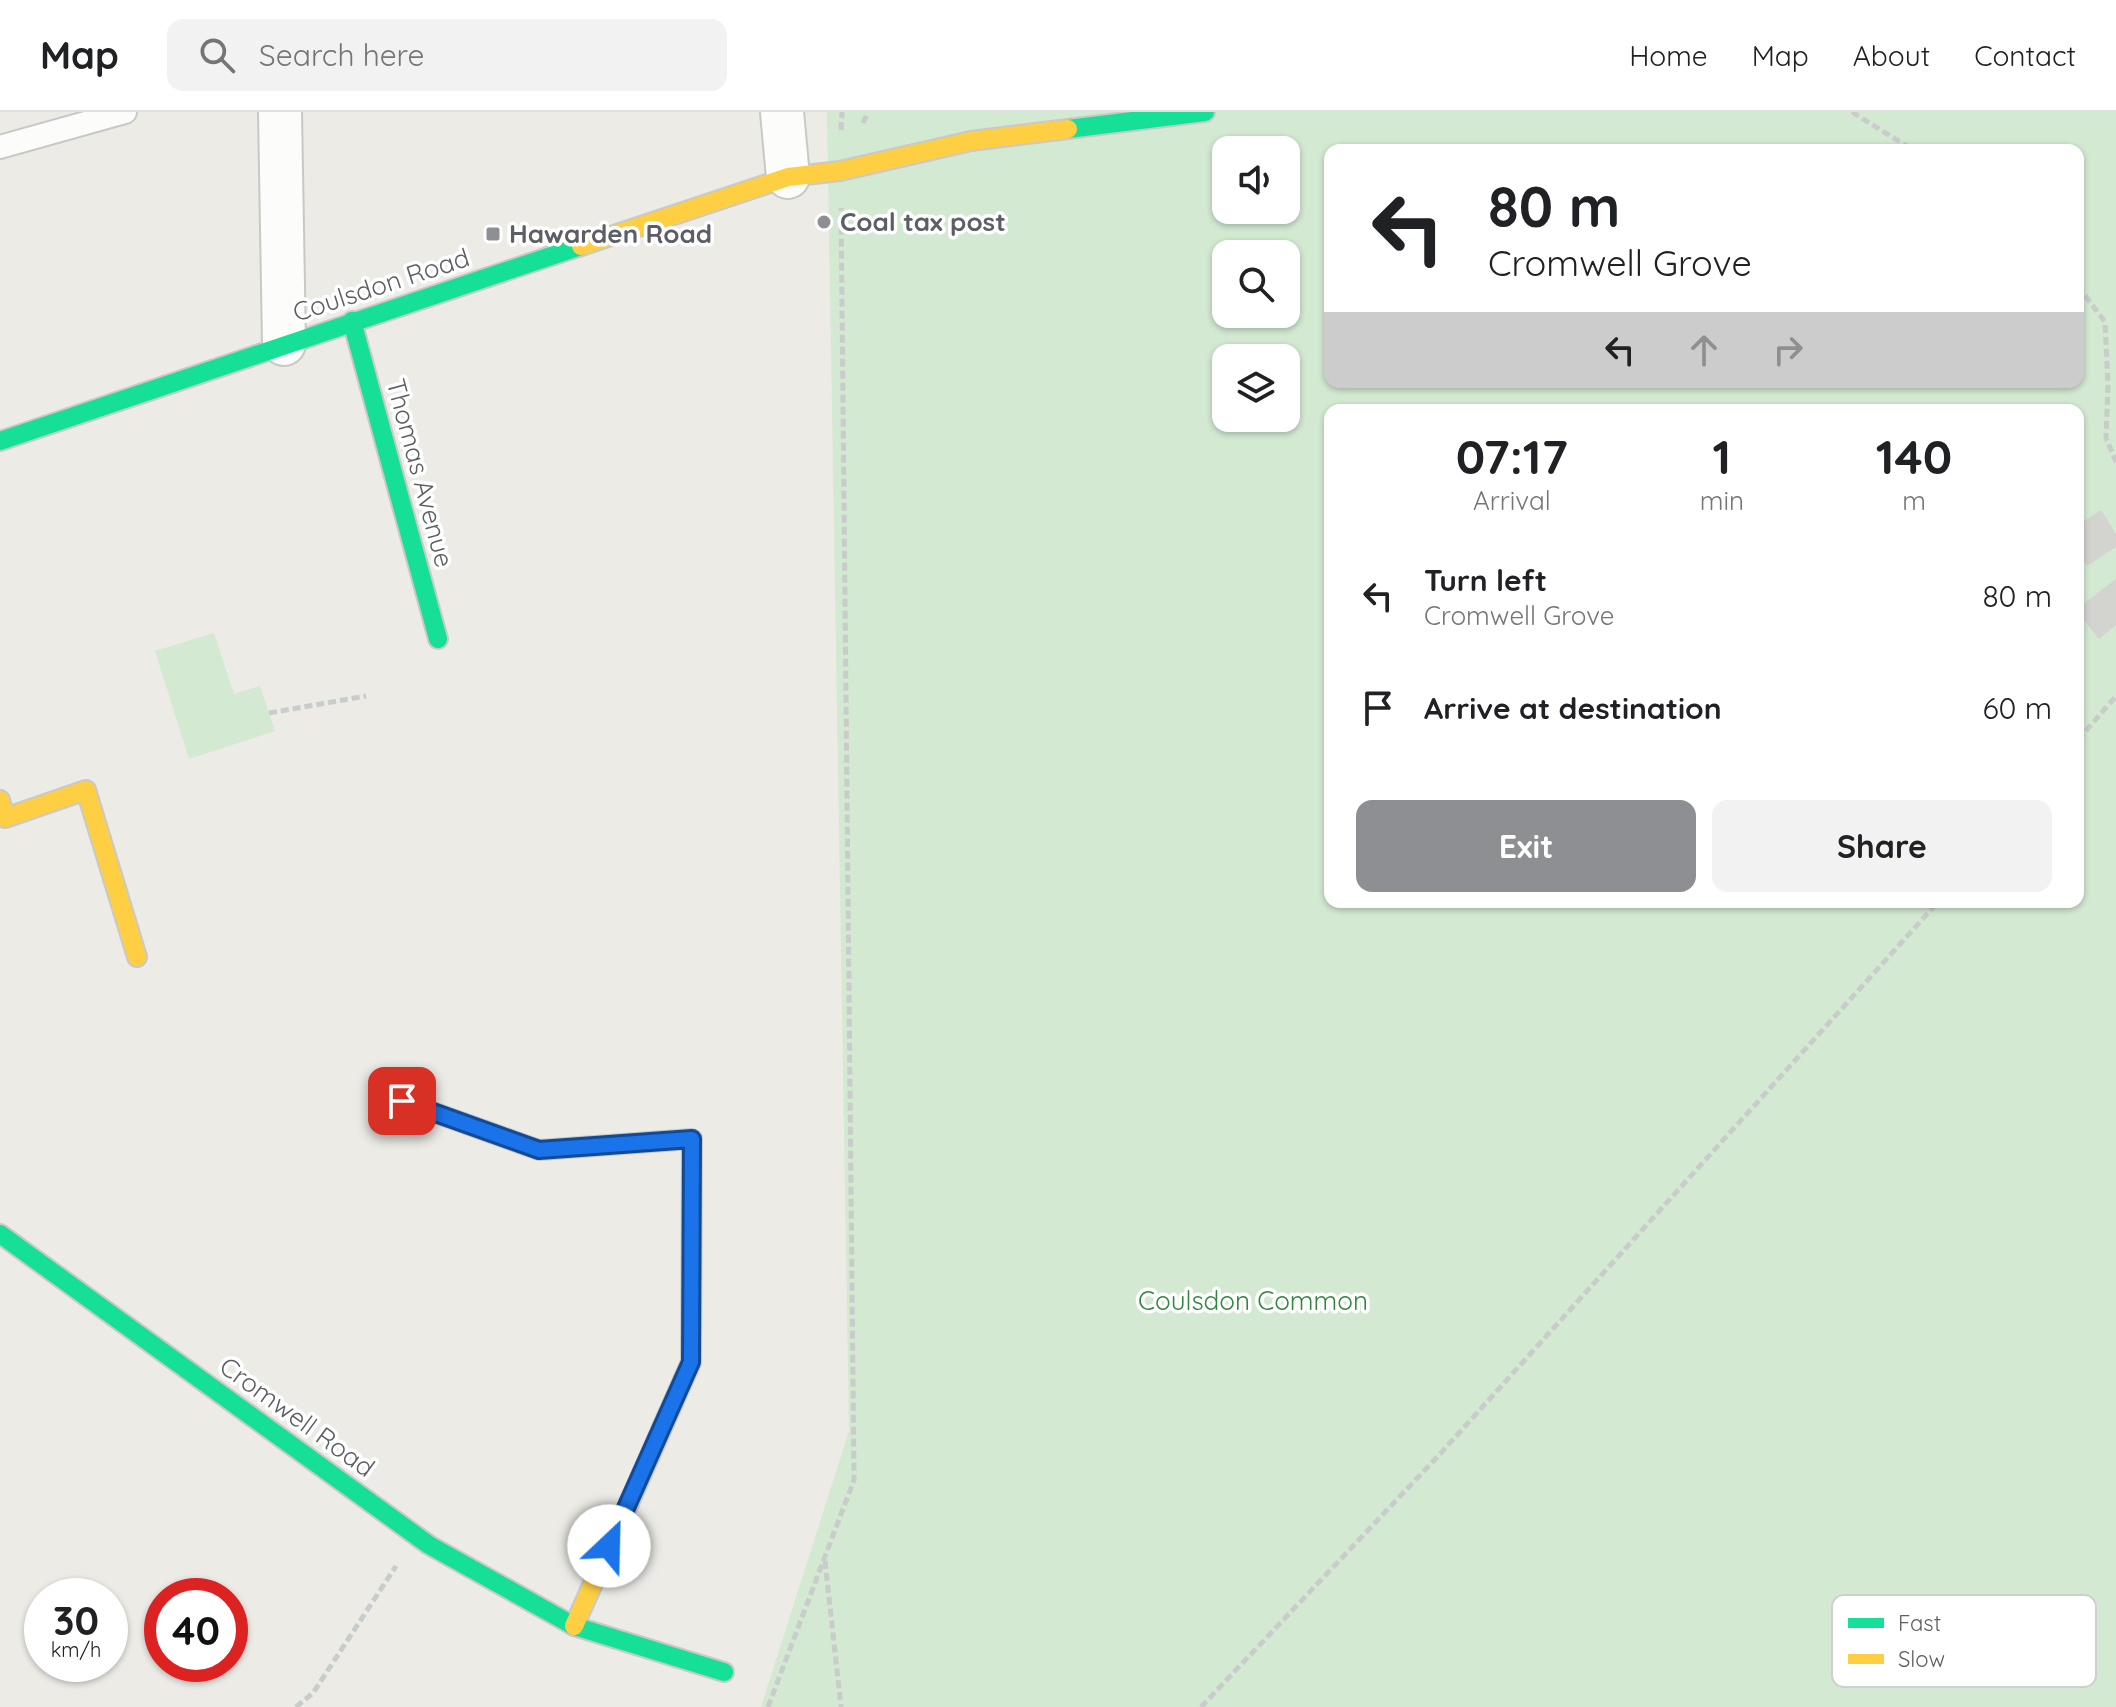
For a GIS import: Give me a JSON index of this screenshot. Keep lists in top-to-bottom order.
{
  "streets": {
    "street": ["Coulsdon Road", "Thomas Avenue", "Cromwell Road"]
  },
  "crossings": [
    ["Coulsdon Road", "Thomas Avenue"]
  ],
  "parks": ["Coulsdon Common"],
  "places": {
    "other": ["Coal tax post"],
    "transit": ["Hawarden Road"]
  },
  "legend": ["Fast", "Slow"],
  "page": {
    "header": "Map",
    "search": "Search here",
    "nav": [
      "Home",
      "Map",
      "About",
      "Contact"
    ],
    "turn": ["80 m", "Cromwell Grove"],
    "eta": [
      "07:17",
      "Arrival",
      "1",
      "min",
      "140",
      "m"
    ],
    "list": [
      {
        "name": "Turn left",
        "note": "Cromwell Grove",
        "value": "80 m"
      },
      {
        "name": "Arrive at destination",
        "value": "60 m"
      }
    ],
    "buttons": ["Exit", "Share"],
    "speed": "30 km/h",
    "limit": "40"
  }
}
